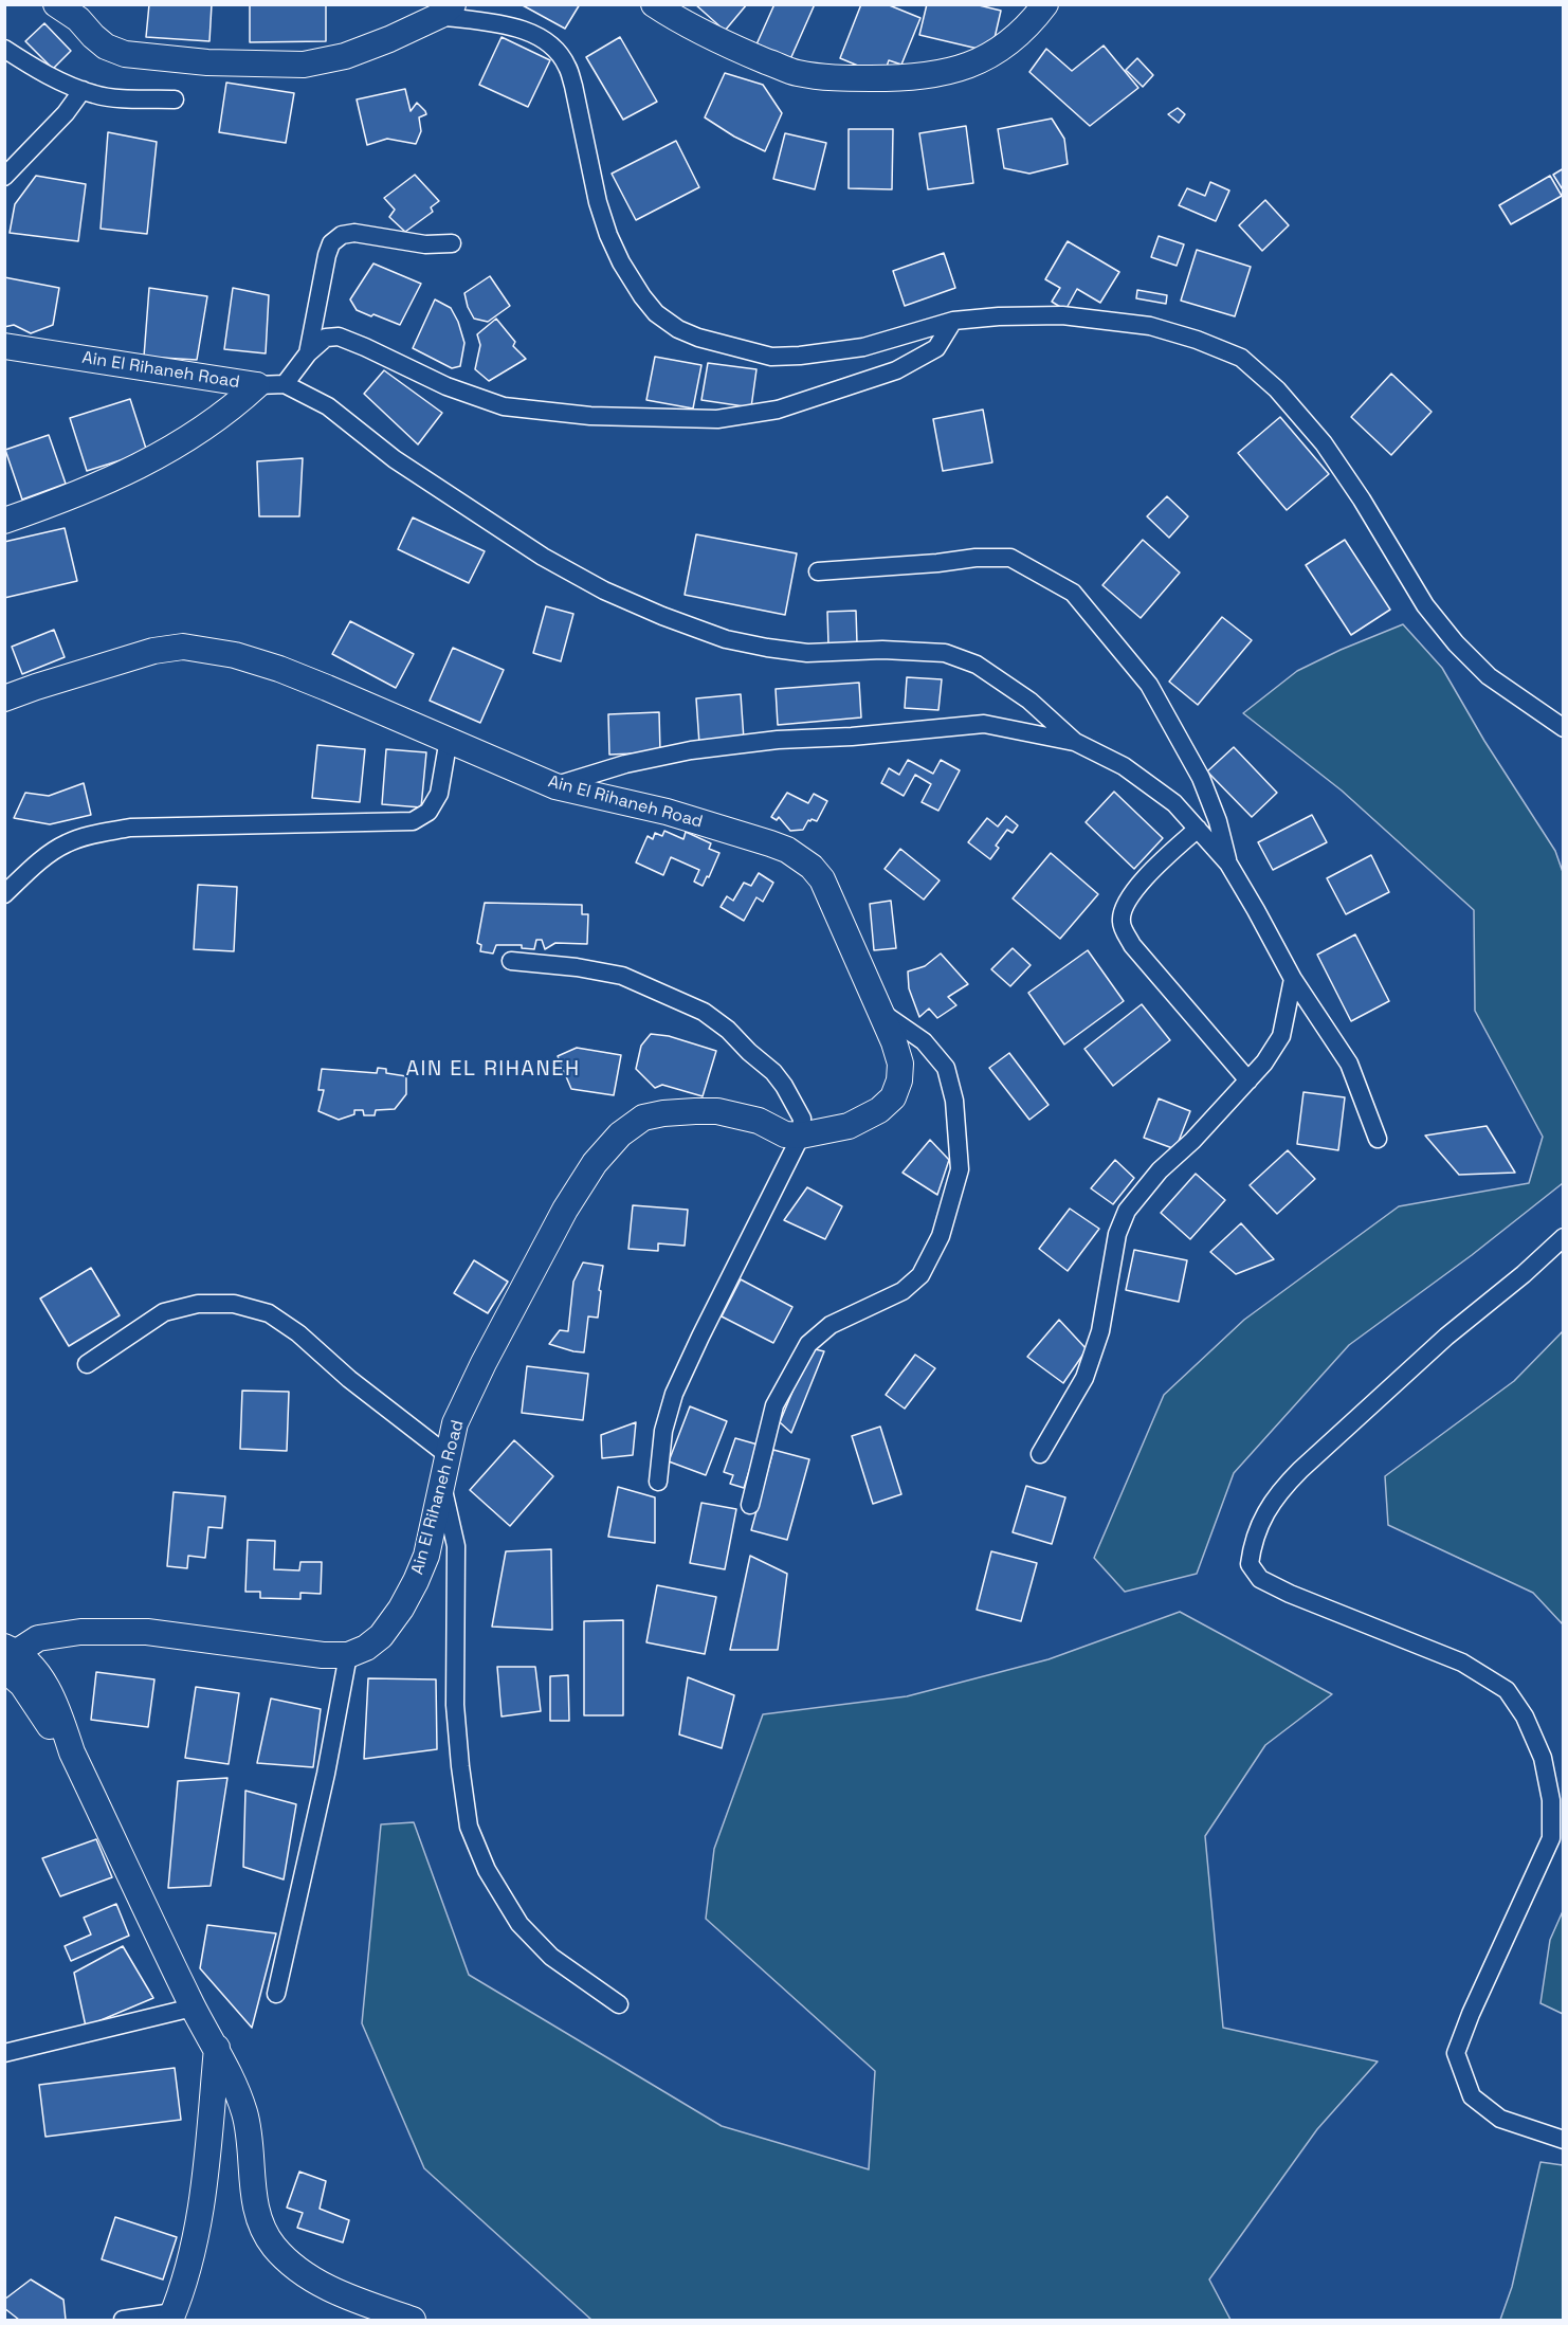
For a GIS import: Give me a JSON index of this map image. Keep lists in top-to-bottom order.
{
  "streets": {
    "street": ["Ain El Rihaneh Road"]
  },
  "districts": ["AIN EL RIHANEH"]
}
